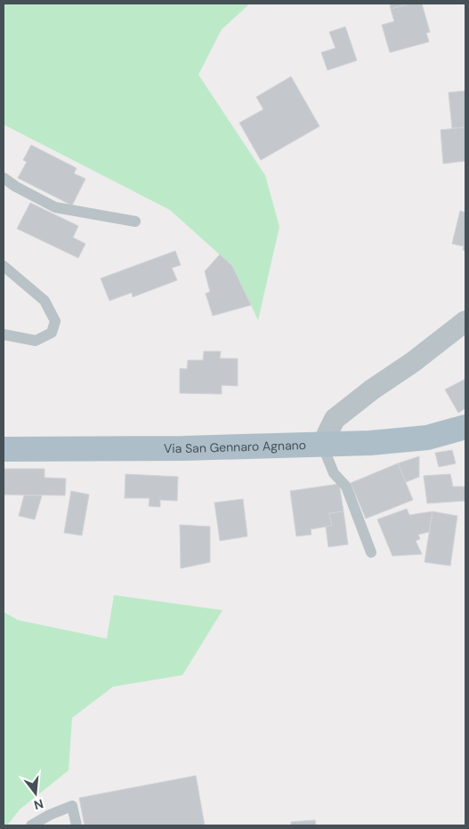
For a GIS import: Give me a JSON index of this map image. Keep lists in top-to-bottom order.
{
  "streets": {
    "main road": ["Via San Gennaro Agnano"]
  },
  "north": "bottom"
}
